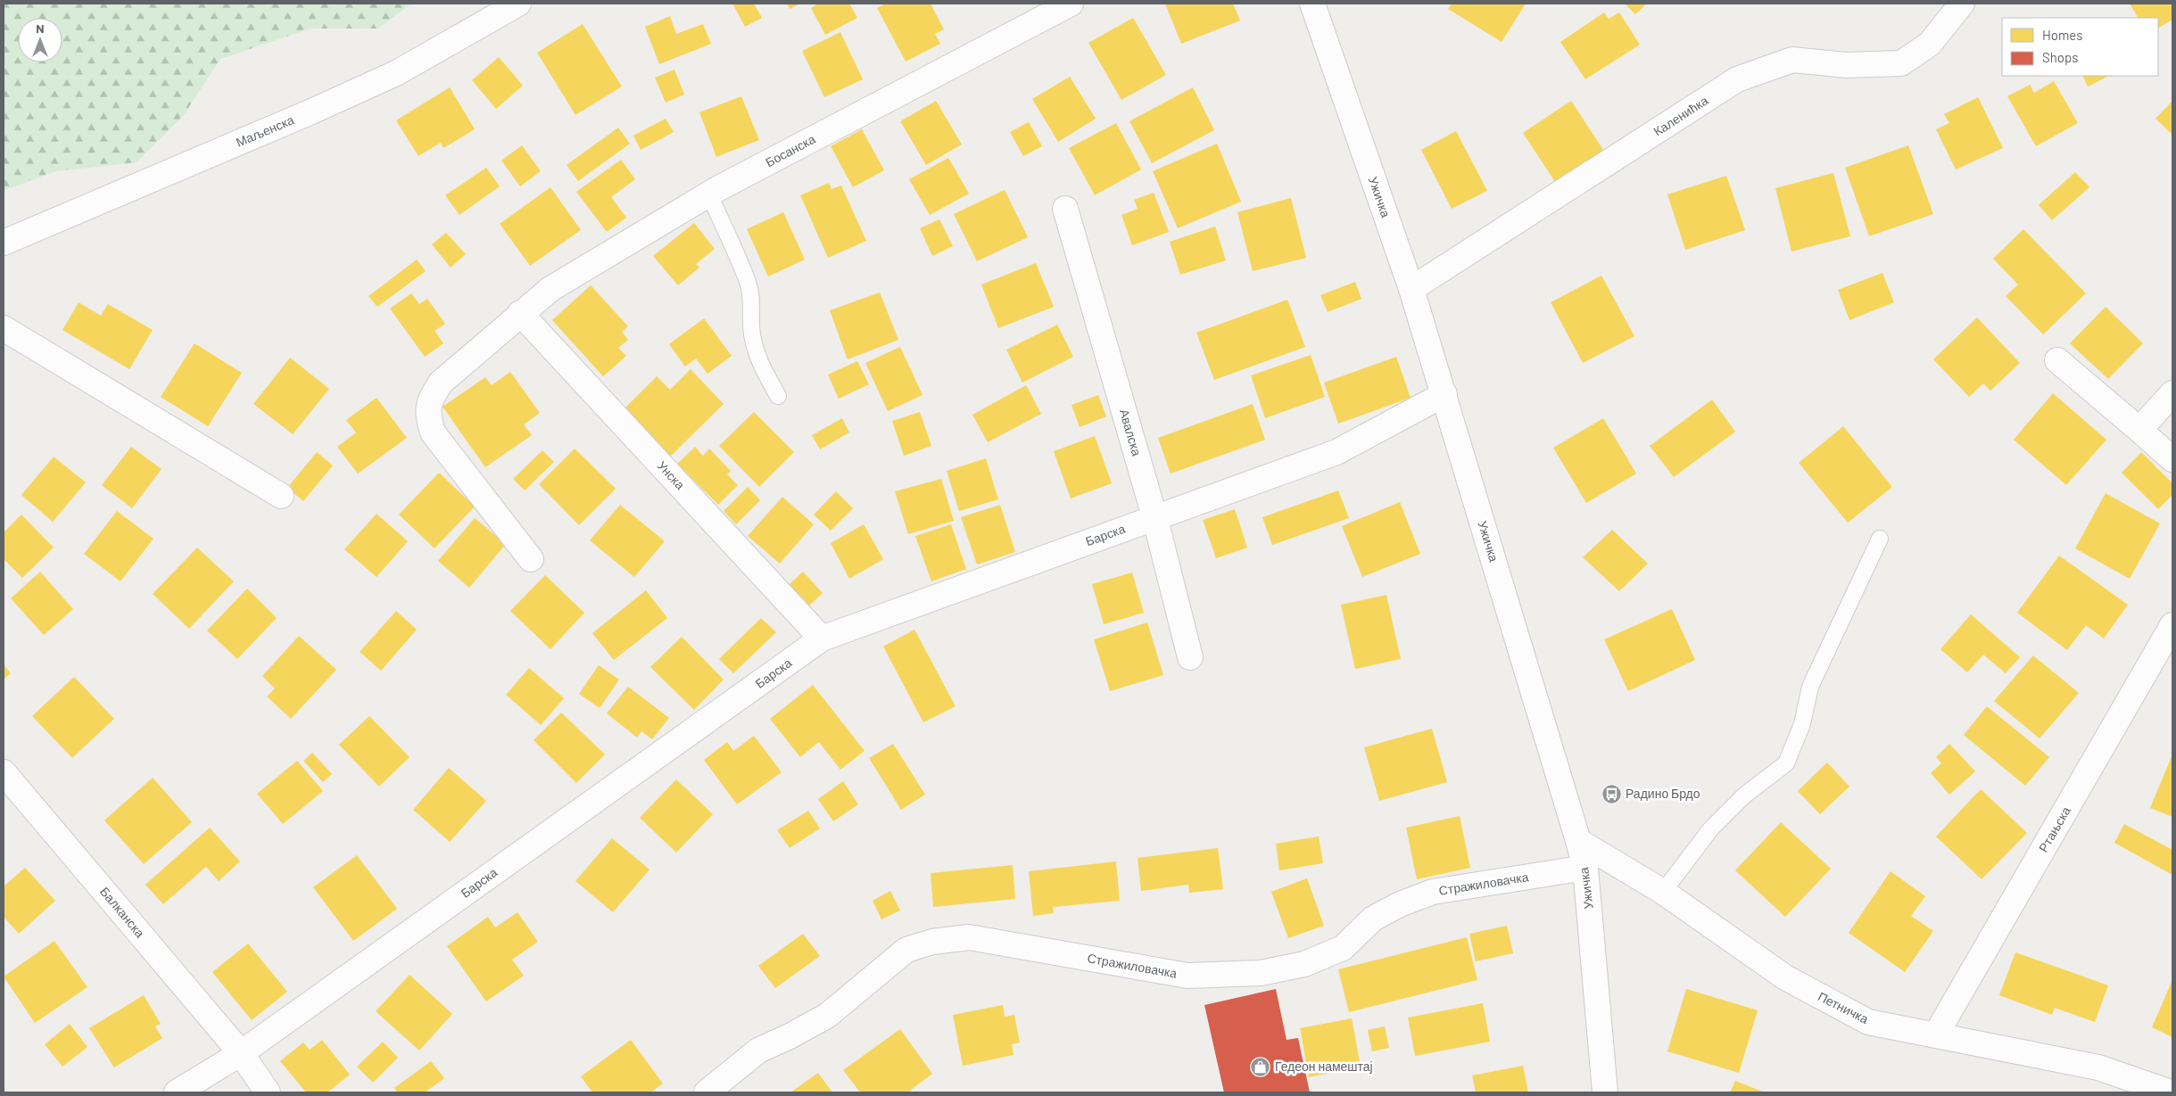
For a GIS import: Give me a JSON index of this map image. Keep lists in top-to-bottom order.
{
  "streets": {
    "street": [
      "Каленићка",
      "Маљенска",
      "Босанска",
      "Ужичка",
      "Авалска",
      "Унска",
      "Барска",
      "Ртањска",
      "Стражиловачка",
      "Балканска",
      "Петничка"
    ]
  },
  "crossings": [
    ["Каленићка", "Ужичка"],
    ["Босанска", "Унска"],
    ["Ужичка", "Барска"],
    ["Ужичка", "Стражиловачка"],
    ["Ужичка", "Петничка"],
    ["Авалска", "Барска"],
    ["Унска", "Барска"],
    ["Барска", "Балканска"],
    ["Ртањска", "Петничка"]
  ],
  "places": {
    "bus stop": ["Радино Брдо"],
    "shop": ["Гедеон намештај"]
  },
  "legend": ["Homes", "Shops"],
  "north": "top"
}
